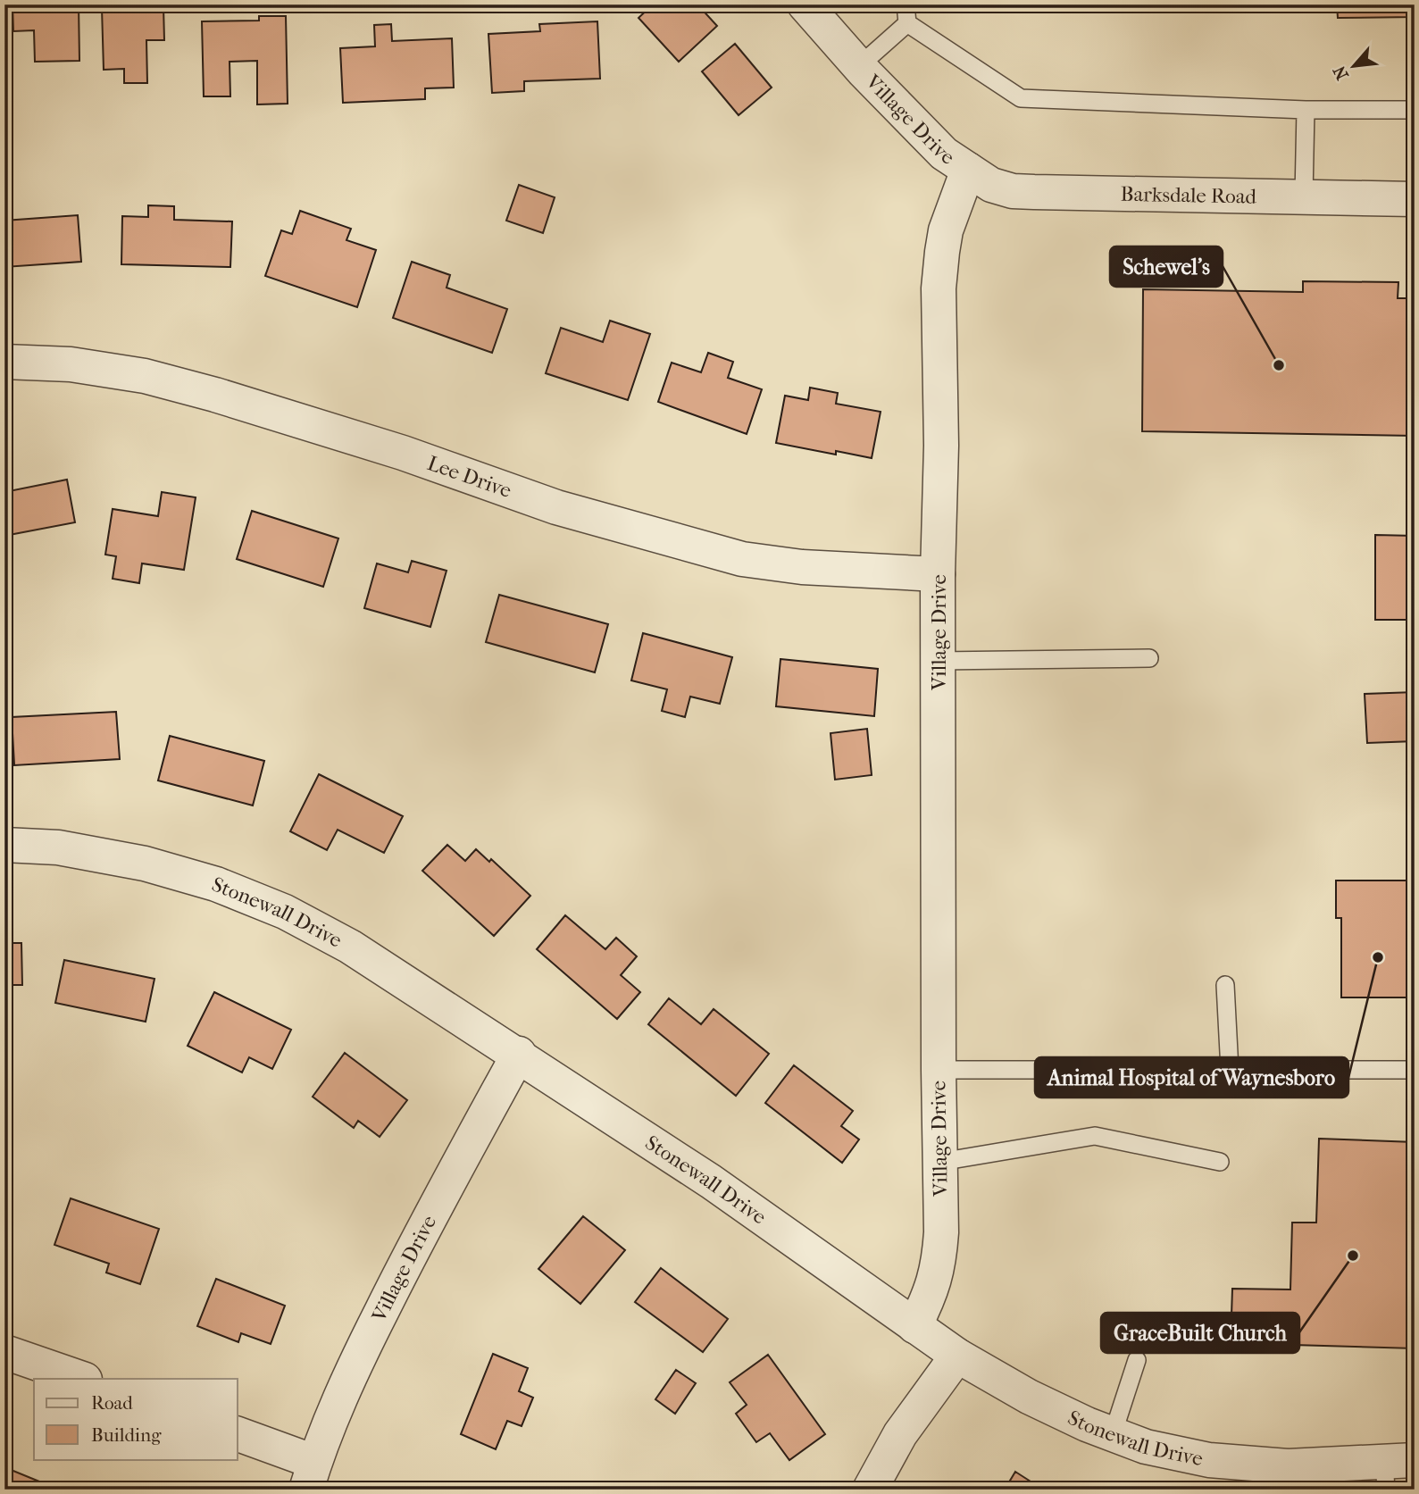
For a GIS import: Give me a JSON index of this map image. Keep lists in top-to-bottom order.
{
  "streets": {
    "street": [
      "Village Drive",
      "Barksdale Road",
      "Lee Drive",
      "Stonewall Drive"
    ]
  },
  "crossings": [
    ["Village Drive", "Barksdale Road"],
    ["Village Drive", "Lee Drive"],
    ["Village Drive", "Stonewall Drive"]
  ],
  "places": ["Schewel's", "Animal Hospital of Waynesboro", "GraceBuilt Church"],
  "legend": ["Road", "Building"],
  "north": "bottom left"
}
